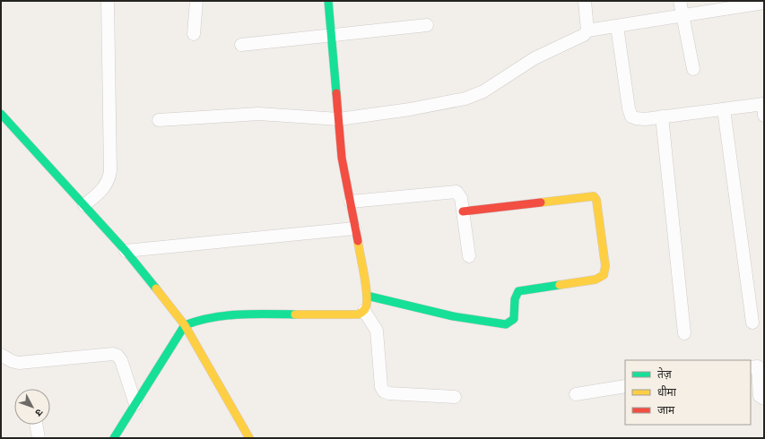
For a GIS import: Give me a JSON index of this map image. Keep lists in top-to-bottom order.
{
  "legend": ["तेज़", "धीमा", "जाम"],
  "north": "bottom right"
}
